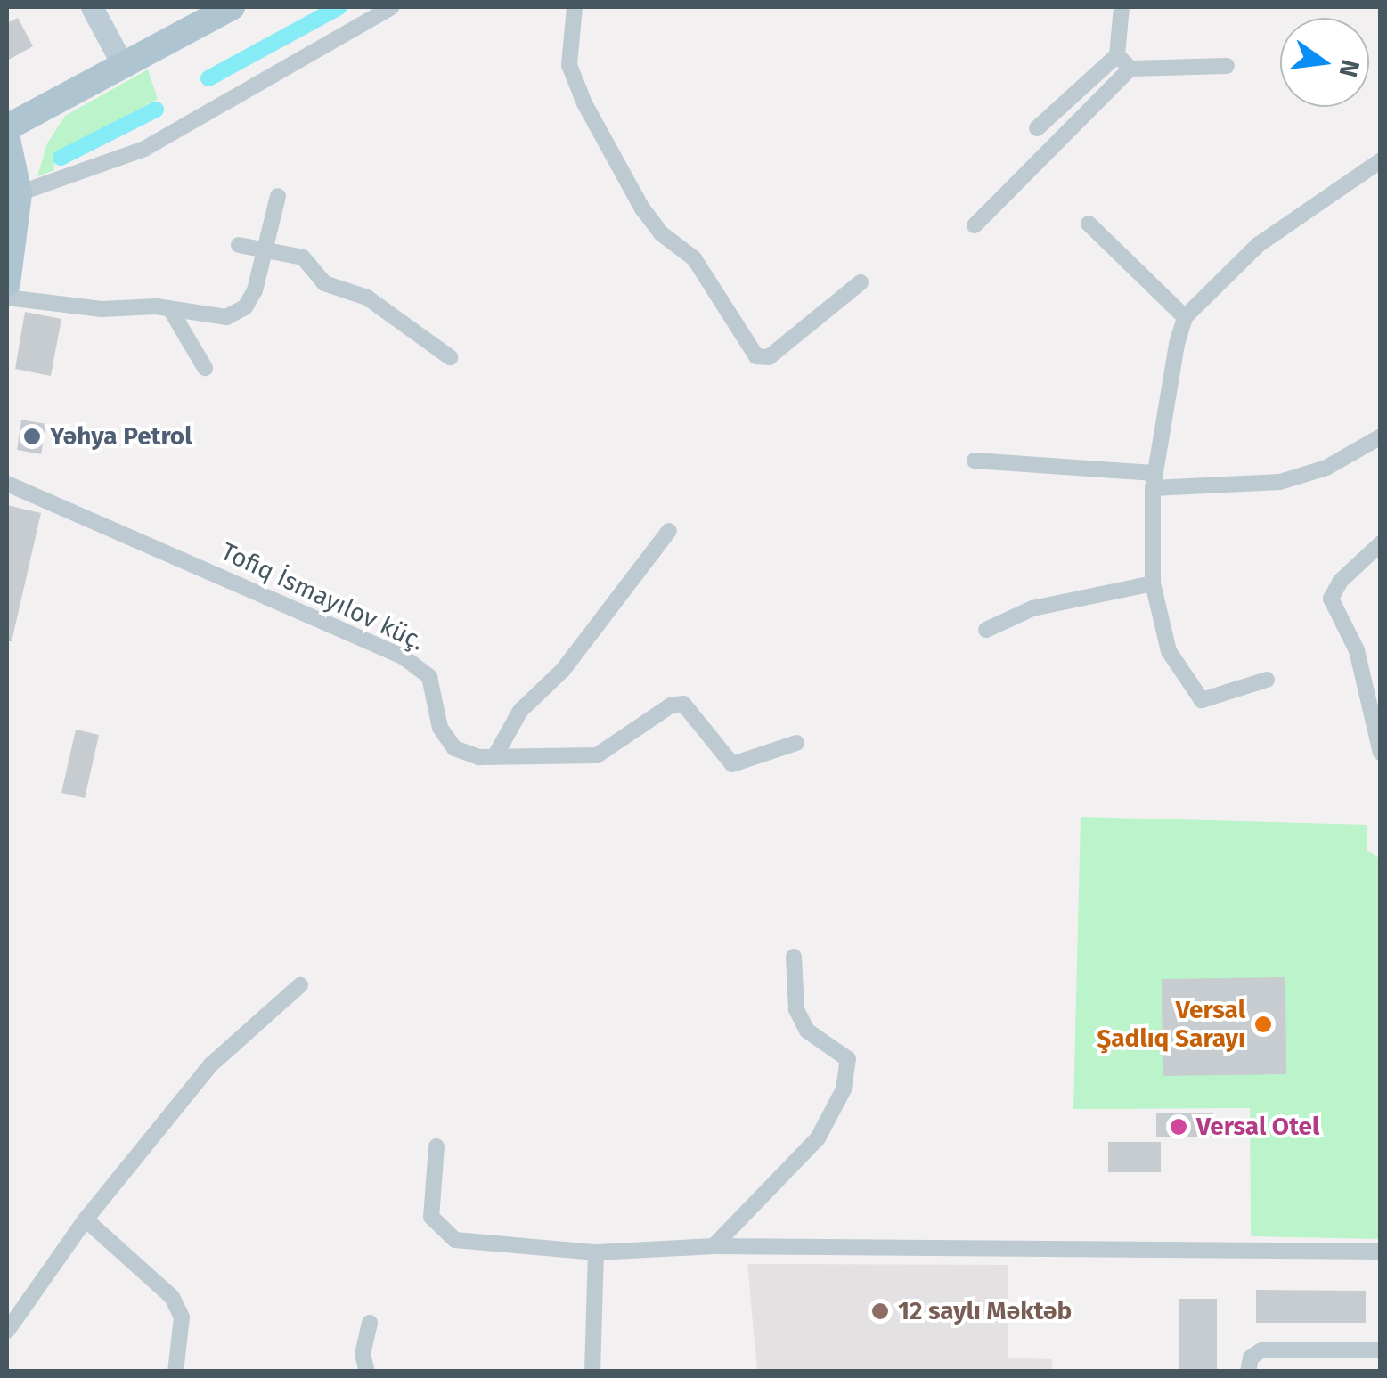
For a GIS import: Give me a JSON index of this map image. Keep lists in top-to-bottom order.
{
  "streets": {
    "street": ["Tofiq İsmayılov küç."]
  },
  "places": [
    "Yəhya Petrol",
    "Versal Şadlıq Sarayı",
    "Versal Otel",
    "12 saylı Məktəb"
  ],
  "north": "right"
}
